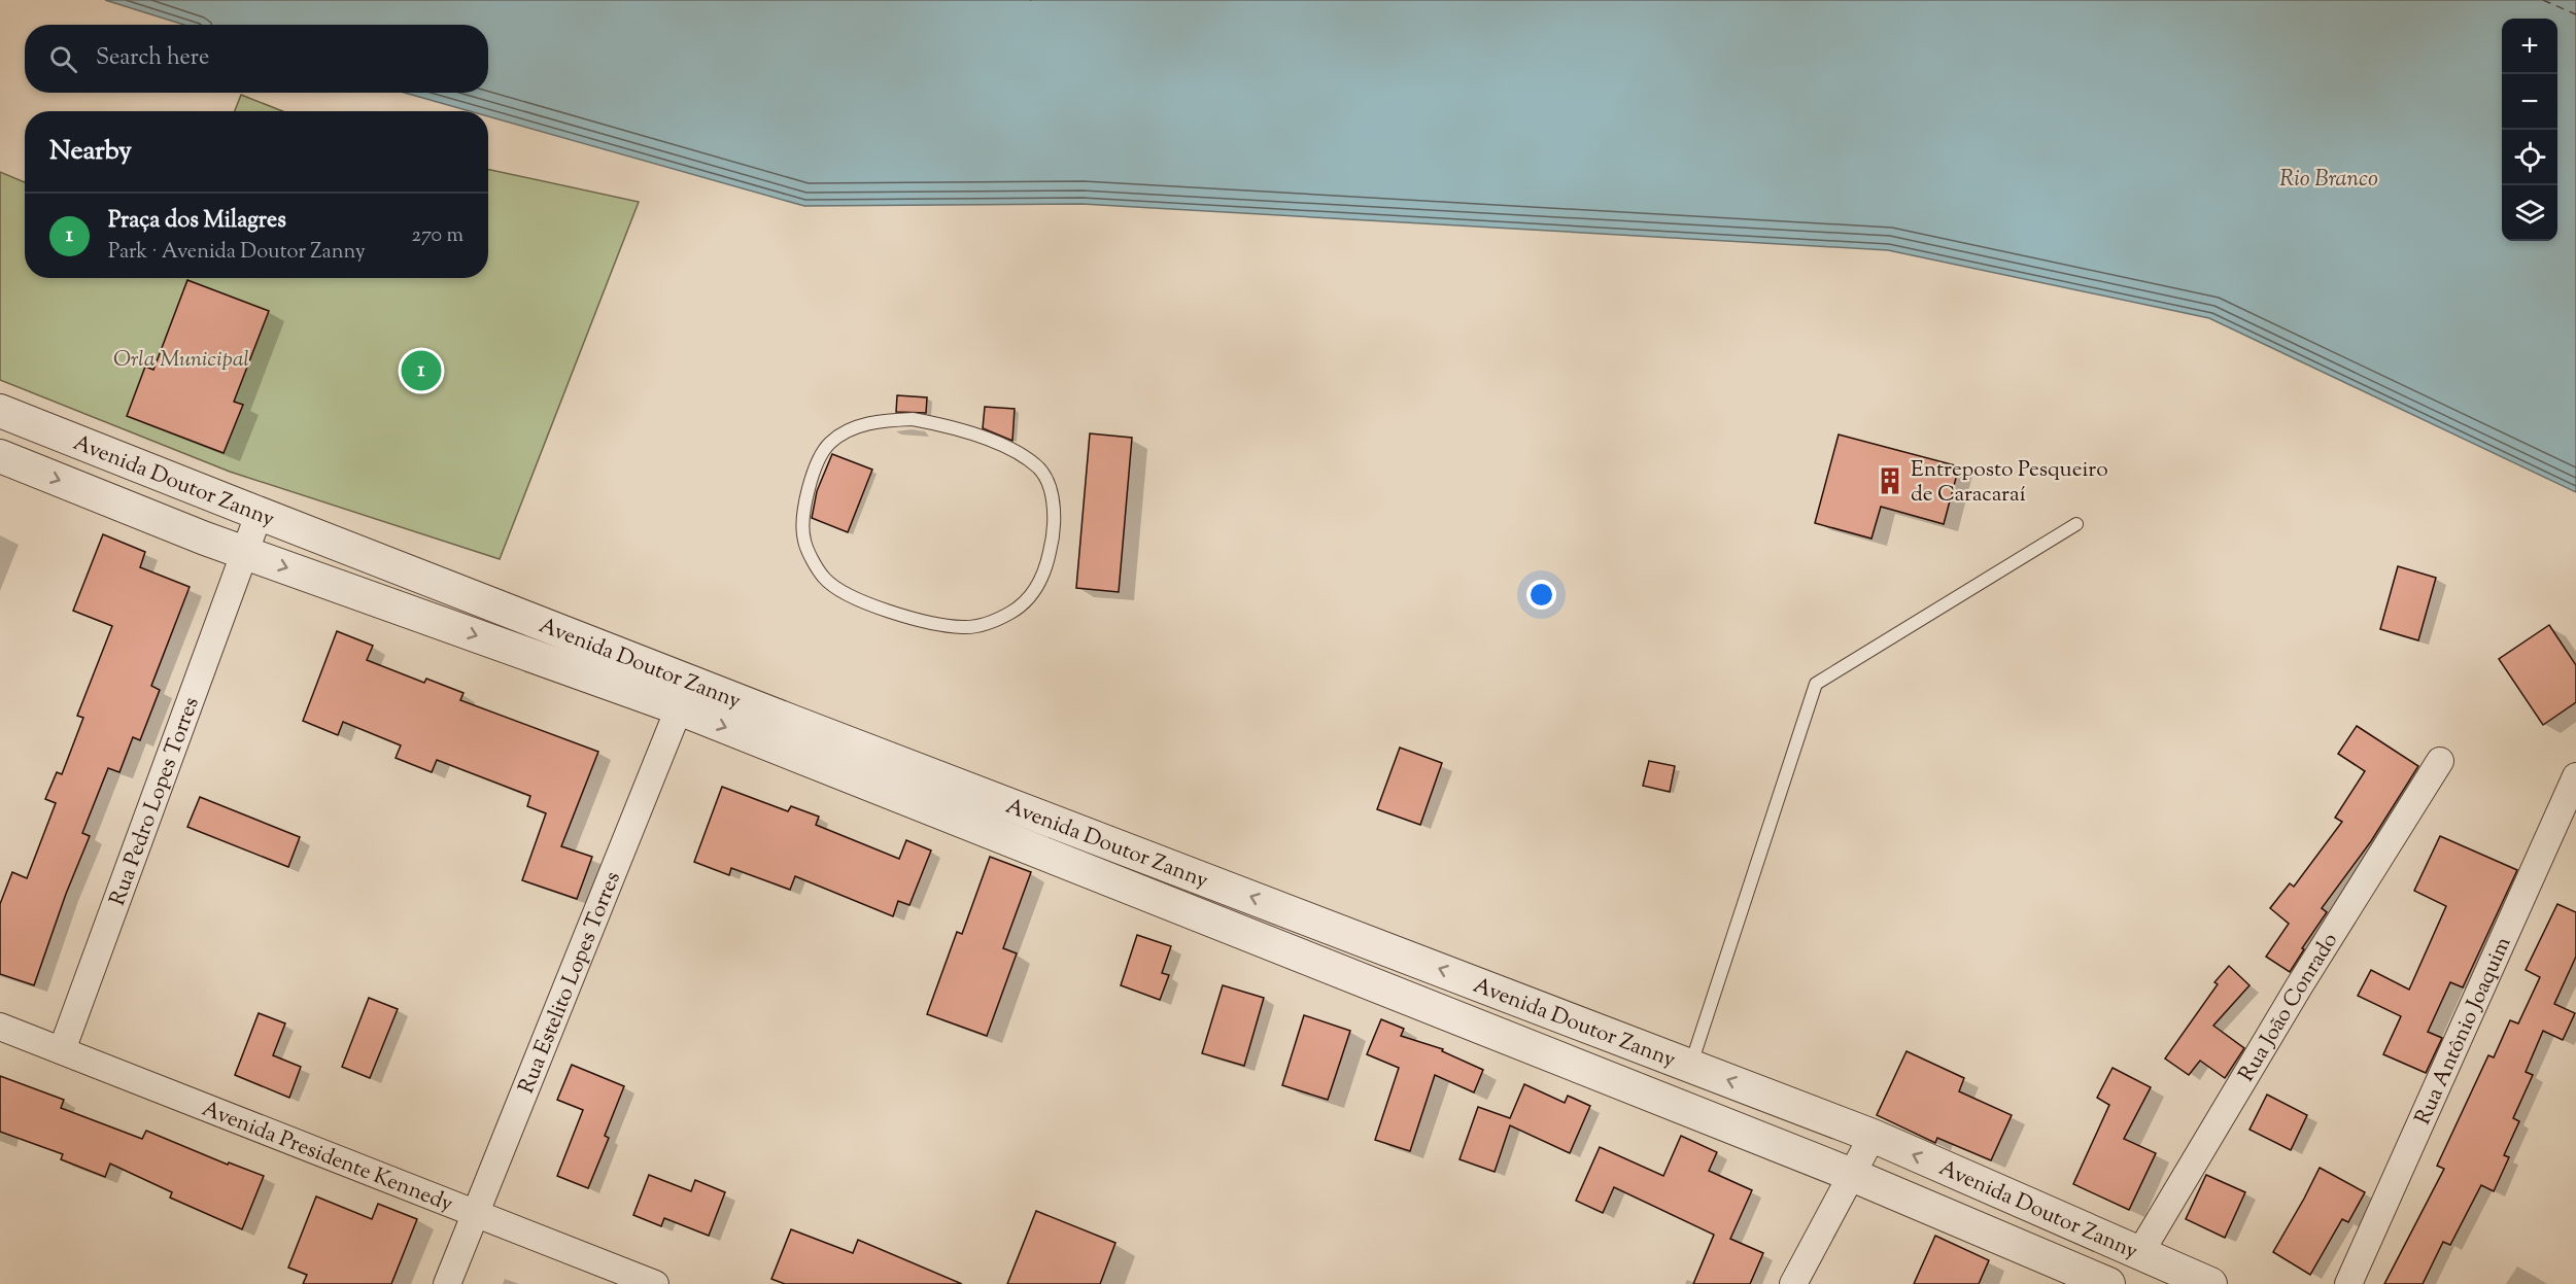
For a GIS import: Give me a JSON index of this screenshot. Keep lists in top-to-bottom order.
{
  "streets": {
    "street": [
      "Avenida Doutor Zanny",
      "Rua Pedro Lopes Torres",
      "Rua Estelito Lopes Torres",
      "Rua João Conrado",
      "Rua Antônio Joaquim",
      "Avenida Presidente Kennedy"
    ]
  },
  "crossings": [
    ["Avenida Doutor Zanny", "Rua Pedro Lopes Torres"],
    ["Avenida Doutor Zanny", "Rua Estelito Lopes Torres"],
    ["Avenida Doutor Zanny", "Rua João Conrado"],
    ["Rua Pedro Lopes Torres", "Avenida Presidente Kennedy"],
    ["Rua Estelito Lopes Torres", "Avenida Presidente Kennedy"]
  ],
  "water": ["Rio Branco"],
  "parks": ["Orla Municipal"],
  "places": {
    "building": ["Entreposto Pesqueiro de Caracaraí"]
  },
  "page": {
    "map_buttons": ["+", "−"],
    "search": "Search here",
    "heading": "Nearby",
    "list": [
      {
        "mark": "1",
        "name": "Praça dos Milagres",
        "note": "Park · Avenida Doutor Zanny",
        "value": "270 m"
      }
    ],
    "pins": "1"
  }
}
